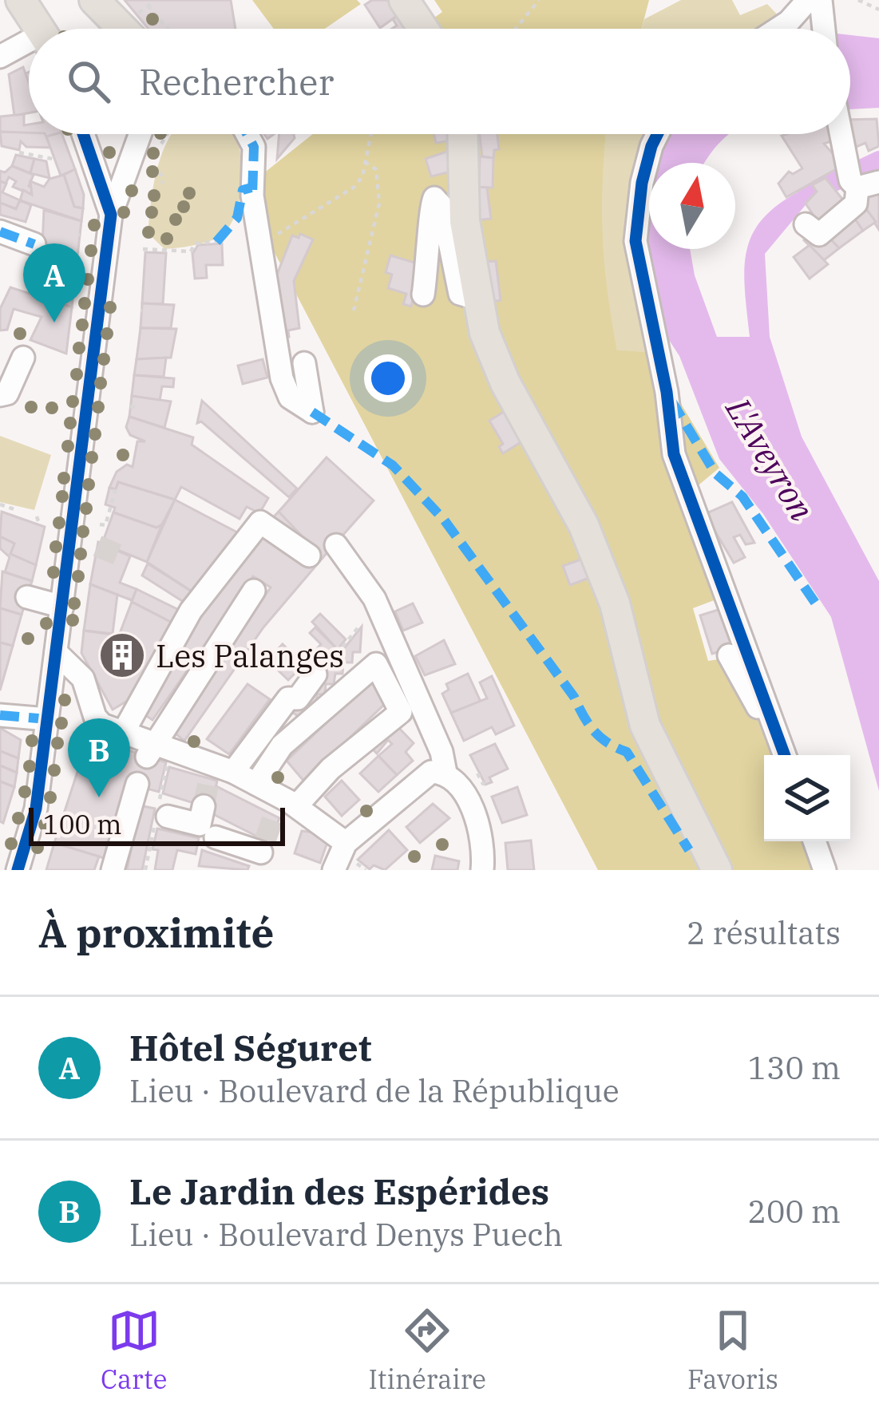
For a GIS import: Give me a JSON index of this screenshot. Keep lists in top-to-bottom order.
{
  "water": ["L'Aveyron"],
  "places": {
    "building": ["Les Palanges"]
  },
  "scale_bar": "100 m",
  "north": "top",
  "page": {
    "search": "Rechercher",
    "pins": ["A", "B"],
    "scale": "100 m",
    "heading": ["À proximité", "2 résultats"],
    "list": [
      {
        "mark": "A",
        "name": "Hôtel Séguret",
        "note": "Lieu · Boulevard de la République",
        "value": "130 m"
      },
      {
        "mark": "B",
        "name": "Le Jardin des Espérides",
        "note": "Lieu · Boulevard Denys Puech",
        "value": "200 m"
      }
    ],
    "nav": ["Carte", "Itinéraire", "Favoris"]
  }
}
